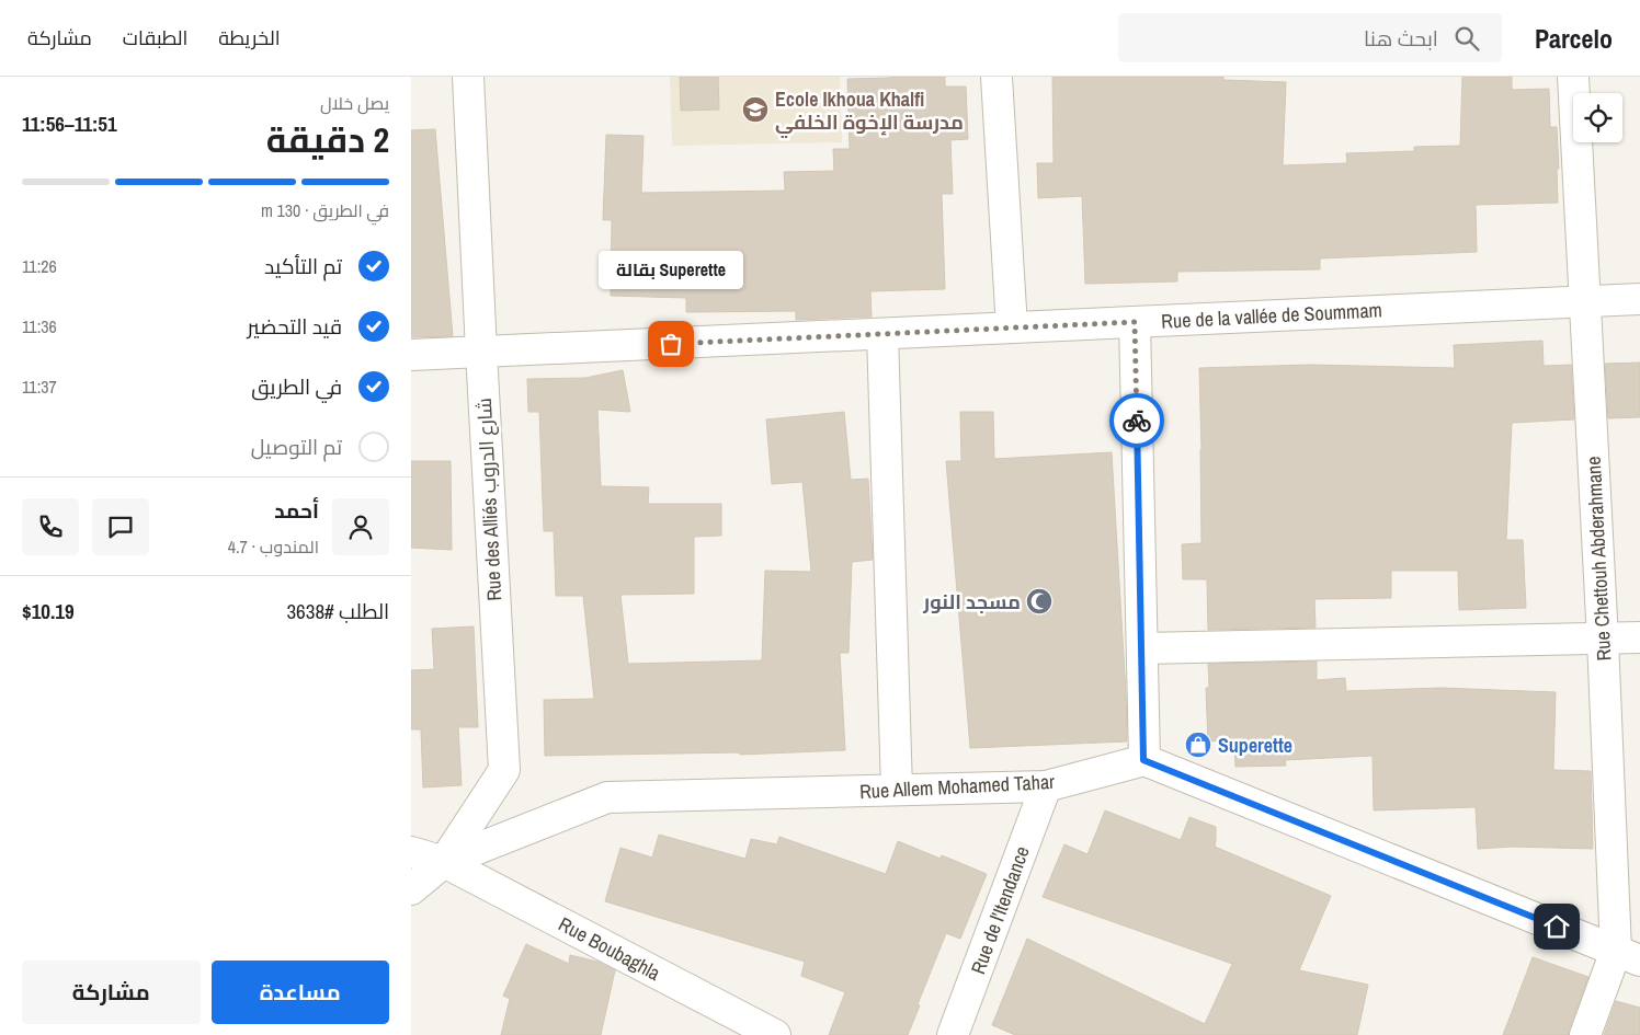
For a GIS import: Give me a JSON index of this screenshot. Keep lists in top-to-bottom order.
{
  "streets": {
    "street": [
      "Rue de la vallée de Soummam",
      "Rue des Alliés شارع الدروب",
      "Rue Chettouh Abderahmane",
      "Rue Allem Mohamed Tahar",
      "Rue de l'Itendance",
      "Rue Boubaghla"
    ]
  },
  "crossings": [
    ["Rue de la vallée de Soummam", "Rue des Alliés شارع الدروب"],
    ["Rue de la vallée de Soummam", "Rue Chettouh Abderahmane"],
    ["Rue des Alliés شارع الدروب", "Rue Allem Mohamed Tahar"],
    ["Rue des Alliés شارع الدروب", "Rue Boubaghla"],
    ["Rue Allem Mohamed Tahar", "Rue de l'Itendance"],
    ["Rue Allem Mohamed Tahar", "Rue Boubaghla"]
  ],
  "places": {
    "school or university": ["Ecole Ikhoua Khalfi مدرسة الإخوة الخلفي"],
    "other": ["Superette بقالة"],
    "mosque": ["مسجد النور"],
    "shop": ["Superette"]
  },
  "page": {
    "header": "Parcelo",
    "search": "ابحث هنا",
    "nav": ["الخريطة", "الطبقات", "مشاركة"],
    "heading": ["2 دقيقة", "يصل خلال", "11:51–11:56"],
    "panel": [
      "أحمد",
      "المندوب · 4.7",
      "الطلب #3638",
      "$10.19"
    ],
    "bar": "في الطريق · 130 m",
    "list": [
      ["تم التأكيد", "11:26"],
      ["قيد التحضير", "11:36"],
      ["في الطريق", "11:37"],
      "تم التوصيل"
    ],
    "bubble": "Superette بقالة",
    "buttons": ["مساعدة", "مشاركة"]
  }
}
